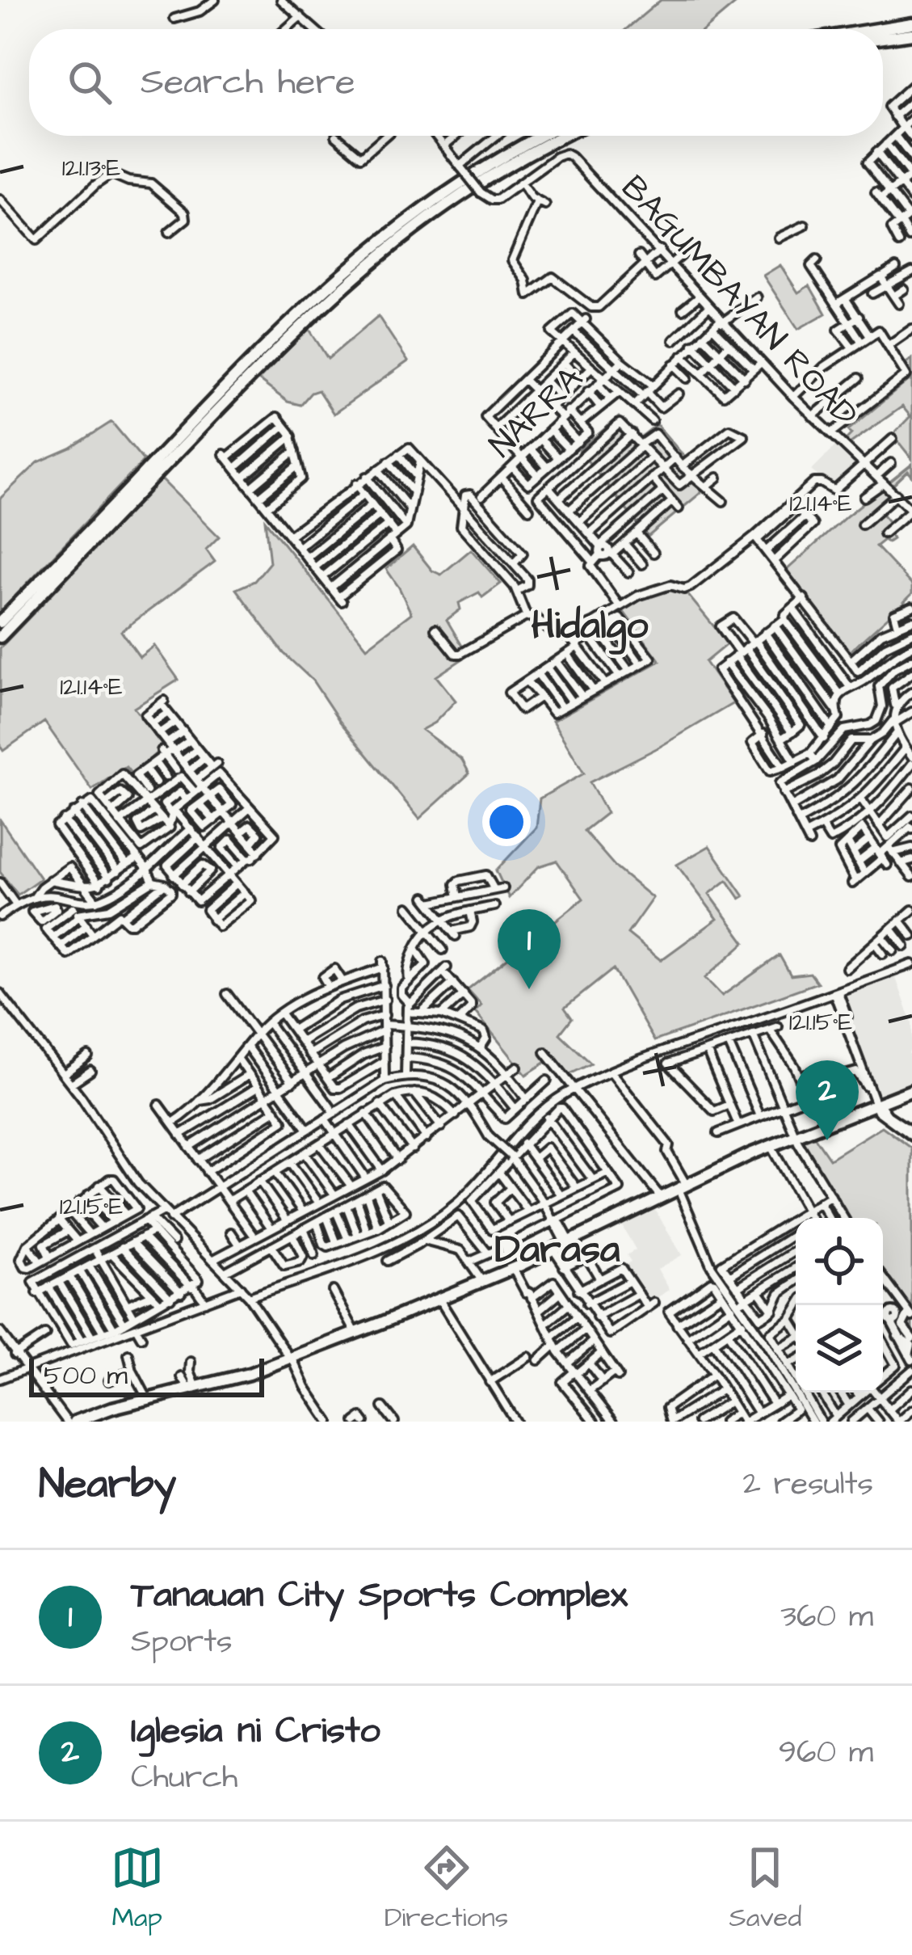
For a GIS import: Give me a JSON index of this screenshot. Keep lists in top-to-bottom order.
{
  "streets": {
    "street": ["BAGUMBAYAN ROAD", "NARRA"]
  },
  "districts": ["Hidalgo", "Darasa"],
  "scale_bar": "500 m",
  "page": {
    "search": "Search here",
    "pins": ["1", "2"],
    "scale": "500 m",
    "heading": ["Nearby", "2 results"],
    "list": [
      {
        "mark": "1",
        "name": "Tanauan City Sports Complex",
        "note": "Sports",
        "value": "360 m"
      },
      {
        "mark": "2",
        "name": "Iglesia ni Cristo",
        "note": "Church",
        "value": "960 m"
      }
    ],
    "nav": ["Map", "Directions", "Saved"]
  },
  "coordinates": ["121.13°E", "121.14°E", "121.15°E"]
}
